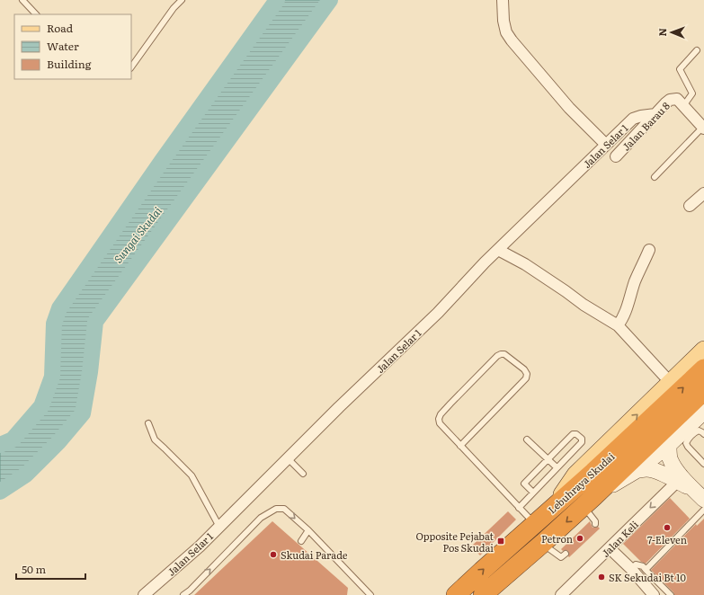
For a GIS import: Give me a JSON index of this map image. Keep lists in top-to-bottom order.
{
  "streets": {
    "highway": ["Lebuhraya Skudai"],
    "street": ["Jalan Barau 8", "Jalan Selar 1", "Jalan Keli"]
  },
  "crossings": [
    ["Jalan Barau 8", "Jalan Selar 1"]
  ],
  "one_way": ["Jalan Keli"],
  "water": ["Sungai Skudai"],
  "places": {
    "other": [
      "7-Eleven",
      "Petron",
      "Skudai Parade",
      "SK Sekudai Bt 10"
    ],
    "transit": ["Opposite Pejabat Pos Skudai"]
  },
  "legend": ["Road", "Water", "Building"],
  "scale_bar": "50 m",
  "north": "left"
}
